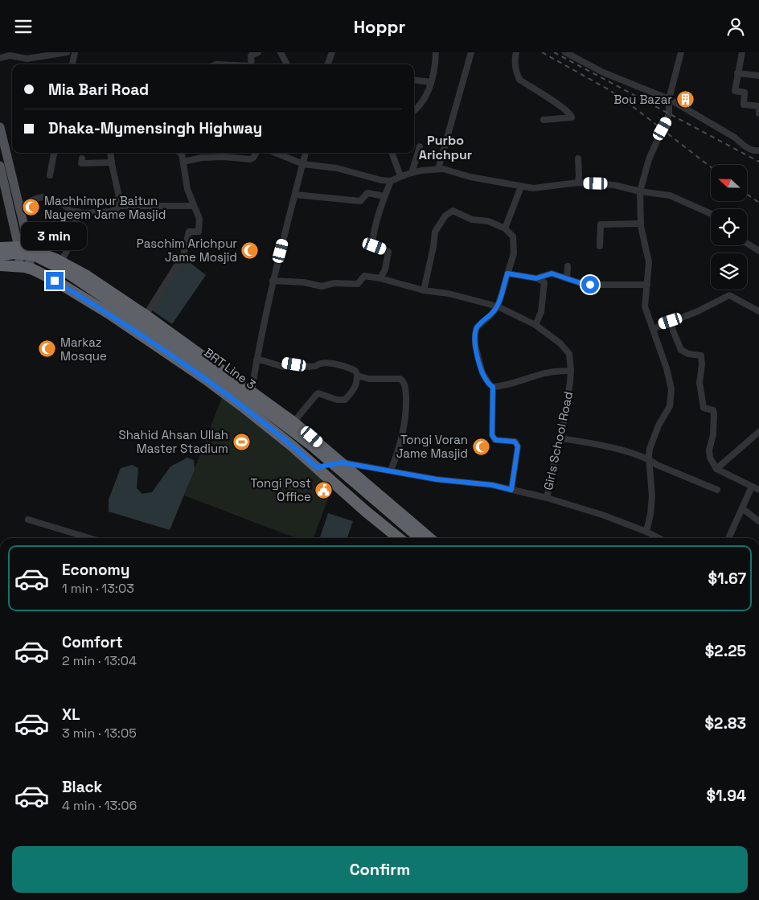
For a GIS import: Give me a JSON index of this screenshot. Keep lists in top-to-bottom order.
{
  "streets": {
    "highway": ["BRT Line 3"],
    "street": ["Girls School Road"]
  },
  "districts": ["Purbo Arichpur"],
  "places": {
    "building": ["Bou Bazar"],
    "mosque": [
      "Machhimpur Baitun Nayeem Jame Masjid",
      "Paschim Arichpur Jame Mosjid",
      "Markaz Mosque",
      "Tongi Voran Jame Masjid"
    ],
    "sports": ["Shahid Ahsan Ullah Master Stadium"],
    "public building": ["Tongi Post Office"]
  },
  "north": "left",
  "page": {
    "header": "Hoppr",
    "banner": ["Mia Bari Road", "Dhaka-Mymensingh Highway"],
    "bubble": "3 min",
    "list": [
      {
        "name": "Economy",
        "note": "1 min · 13:03",
        "value": "$1.67"
      },
      {
        "name": "Comfort",
        "note": "2 min · 13:04",
        "value": "$2.25"
      },
      {
        "name": "XL",
        "note": "3 min · 13:05",
        "value": "$2.83"
      },
      {
        "name": "Black",
        "note": "4 min · 13:06",
        "value": "$1.94"
      }
    ],
    "buttons": "Confirm"
  }
}
